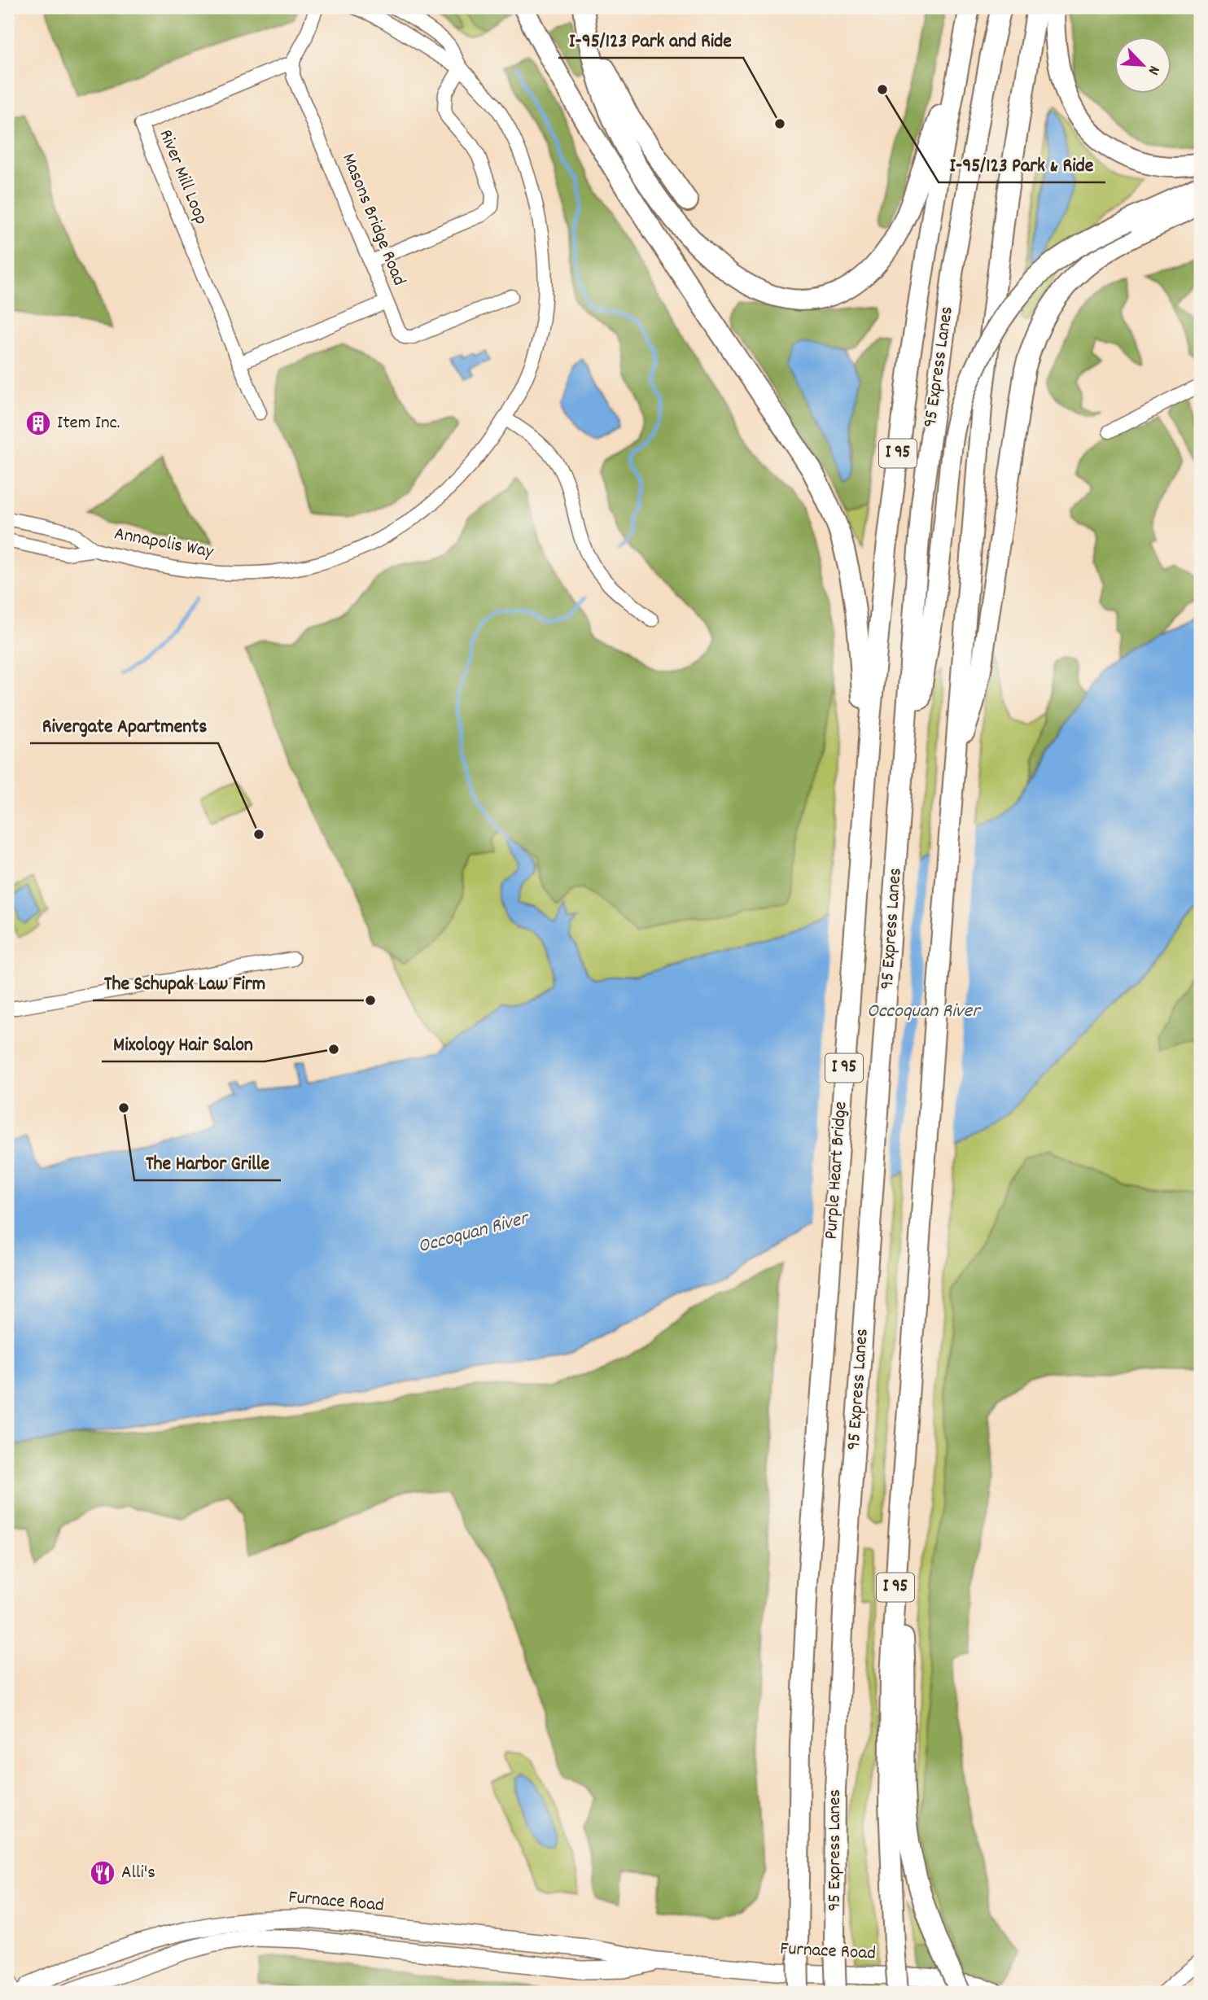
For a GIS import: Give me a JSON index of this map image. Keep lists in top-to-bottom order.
{
  "streets": {
    "highway": ["95 Express Lanes", "I 95", "Purple Heart Bridge"],
    "main road": ["Furnace Road"],
    "street": ["River Mill Loop", "Masons Bridge Road", "Annapolis Way"]
  },
  "crossings": [
    ["River Mill Loop", "Masons Bridge Road"],
    ["I 95", "Purple Heart Bridge"]
  ],
  "water": ["Occoquan River"],
  "places": {
    "other": [
      "I-95/123 Park & Ride",
      "I-95/123 Park and Ride",
      "Rivergate Apartments",
      "The Schupak Law Firm",
      "Mixology Hair Salon",
      "The Harbor Grille"
    ],
    "building": ["Item Inc."],
    "restaurant": ["Alli's"]
  },
  "north": "bottom right"
}
